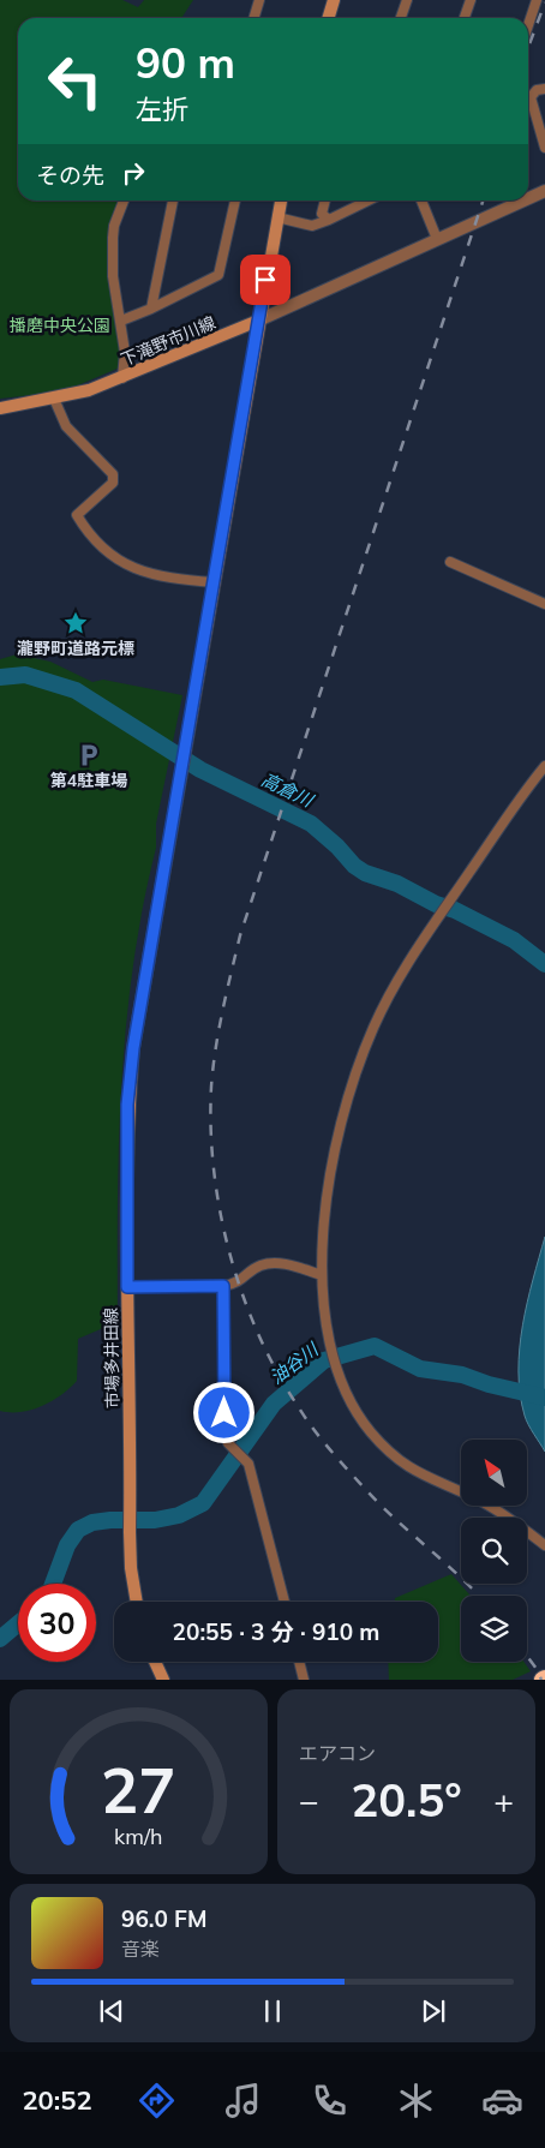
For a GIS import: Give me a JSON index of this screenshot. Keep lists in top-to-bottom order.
{
  "streets": {
    "main road": ["下滝野市川線", "市場多井田線"]
  },
  "crossings": [
    ["下滝野市川線", "市場多井田線"]
  ],
  "water": ["高倉川", "油谷川"],
  "parks": ["播磨中央公園"],
  "places": {
    "place": ["瀧野町道路元標"],
    "parking": ["第4駐車場"]
  },
  "north": "top left",
  "page": {
    "turn": ["90 m", "左折"],
    "then": "その先",
    "limit": "30",
    "trip": "20:55 · 3 分 · 910 m",
    "tile": "エアコン",
    "heat": ["−", "20.5°", "+"],
    "song": ["96.0 FM", "音楽"],
    "tabs": "20:52",
    "gauge": ["27", "km/h"]
  }
}
